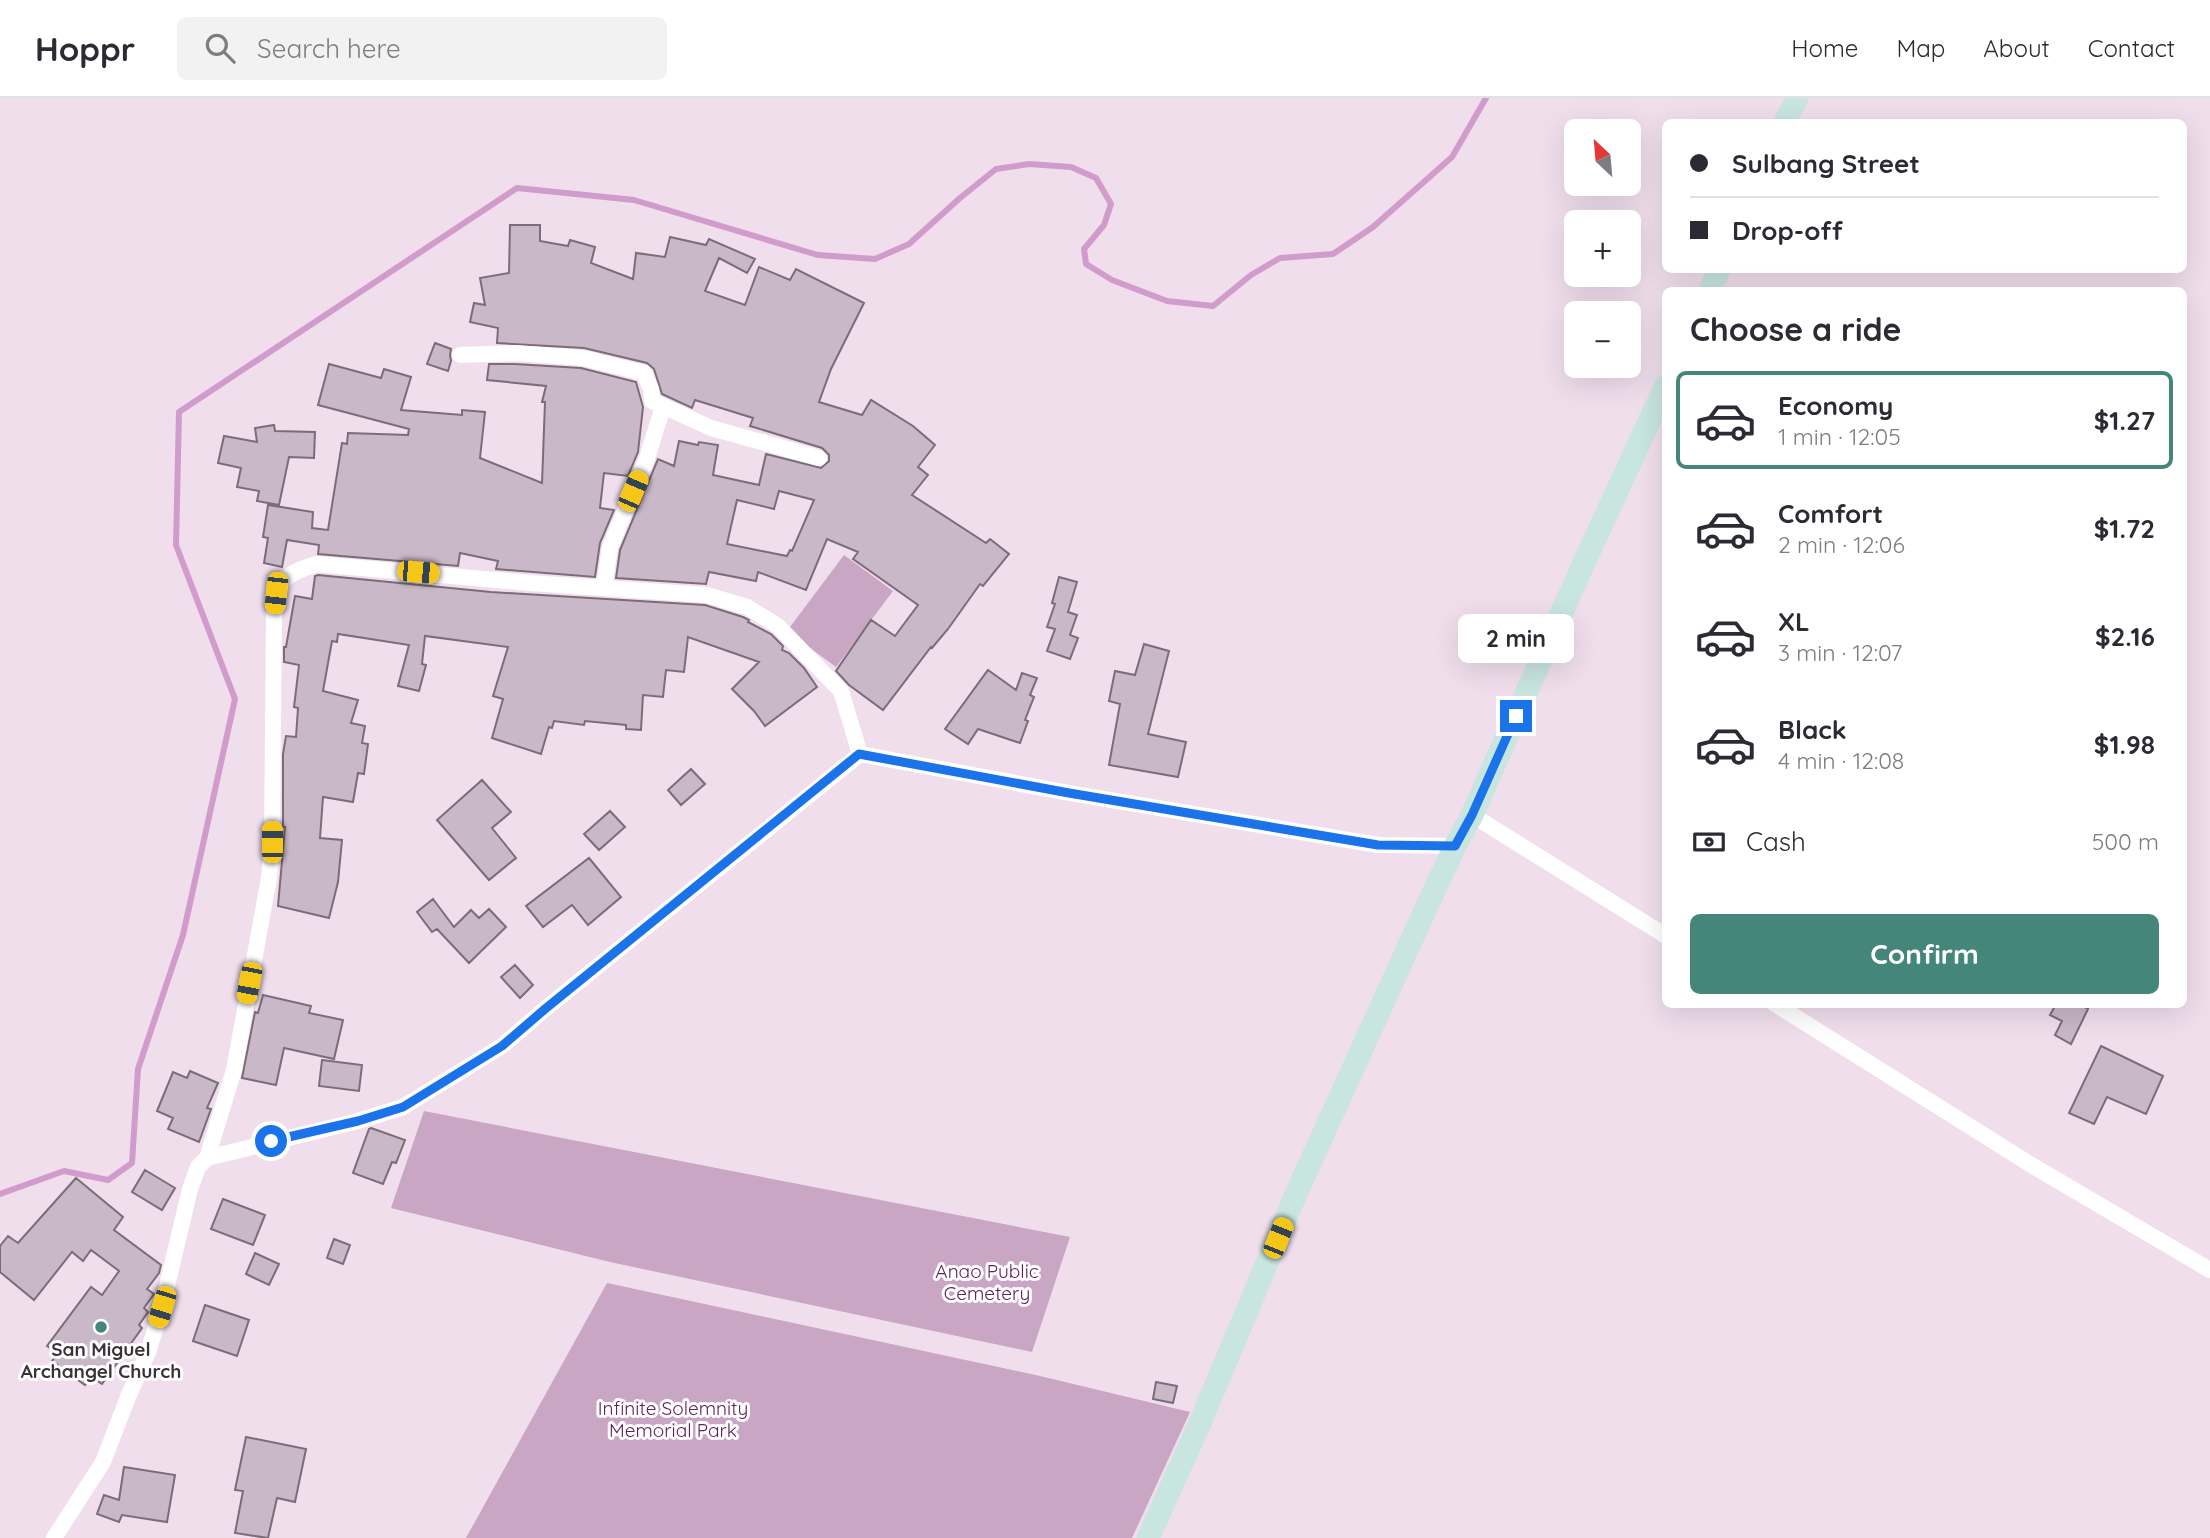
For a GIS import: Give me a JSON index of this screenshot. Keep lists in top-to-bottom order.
{
  "parks": ["Anao Public Cemetery", "Infinite Solemnity Memorial Park"],
  "places": ["San Miguel Archangel Church"],
  "north": "top left",
  "page": {
    "header": "Hoppr",
    "search": "Search here",
    "nav": [
      "Home",
      "Map",
      "About",
      "Contact"
    ],
    "map_buttons": ["+", "−"],
    "banner": ["Sulbang Street", "Drop-off"],
    "heading": "Choose a ride",
    "list": [
      {
        "name": "Economy",
        "note": "1 min · 12:05",
        "value": "$1.27"
      },
      {
        "name": "Comfort",
        "note": "2 min · 12:06",
        "value": "$1.72"
      },
      {
        "name": "XL",
        "note": "3 min · 12:07",
        "value": "$2.16"
      },
      {
        "name": "Black",
        "note": "4 min · 12:08",
        "value": "$1.98"
      }
    ],
    "bubble": "2 min",
    "pay": ["Cash", "500 m"],
    "buttons": "Confirm"
  }
}
